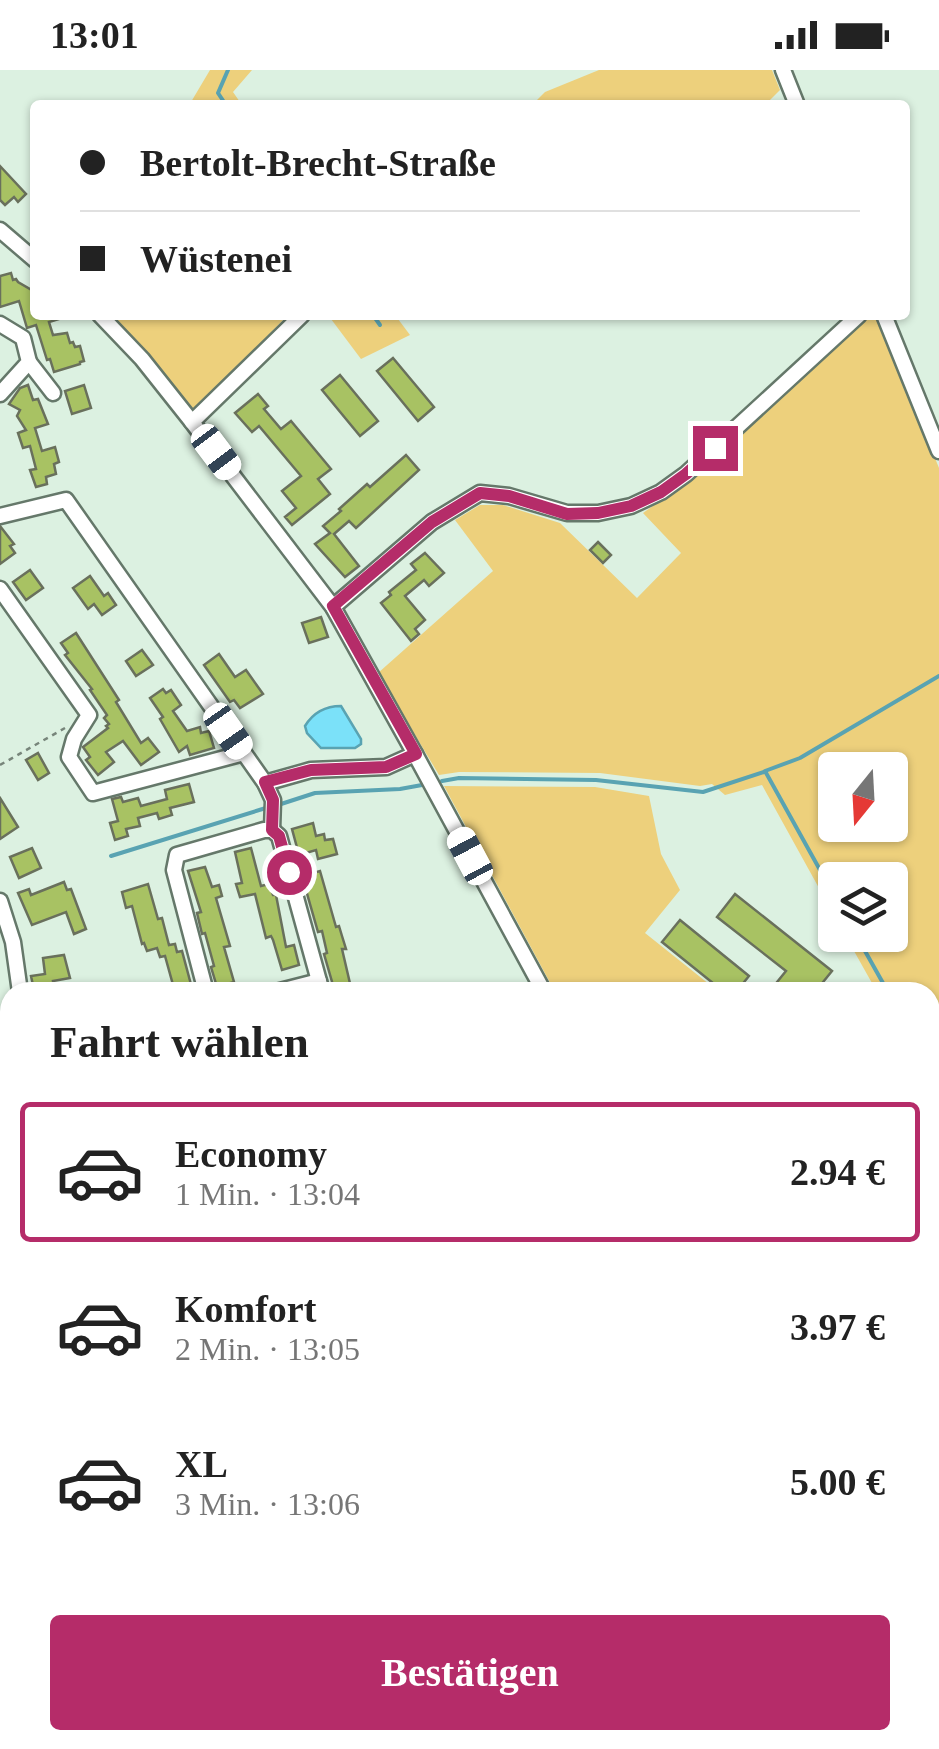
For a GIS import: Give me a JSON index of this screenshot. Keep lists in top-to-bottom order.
{
  "north": "bottom",
  "page": {
    "status": "13:01",
    "banner": ["Bertolt-Brecht-Straße", "Wüstenei"],
    "heading": "Fahrt wählen",
    "list": [
      {
        "name": "Economy",
        "note": "1 Min. · 13:04",
        "value": "2.94 €"
      },
      {
        "name": "Komfort",
        "note": "2 Min. · 13:05",
        "value": "3.97 €"
      },
      {
        "name": "XL",
        "note": "3 Min. · 13:06",
        "value": "5.00 €"
      }
    ],
    "buttons": "Bestätigen"
  }
}
